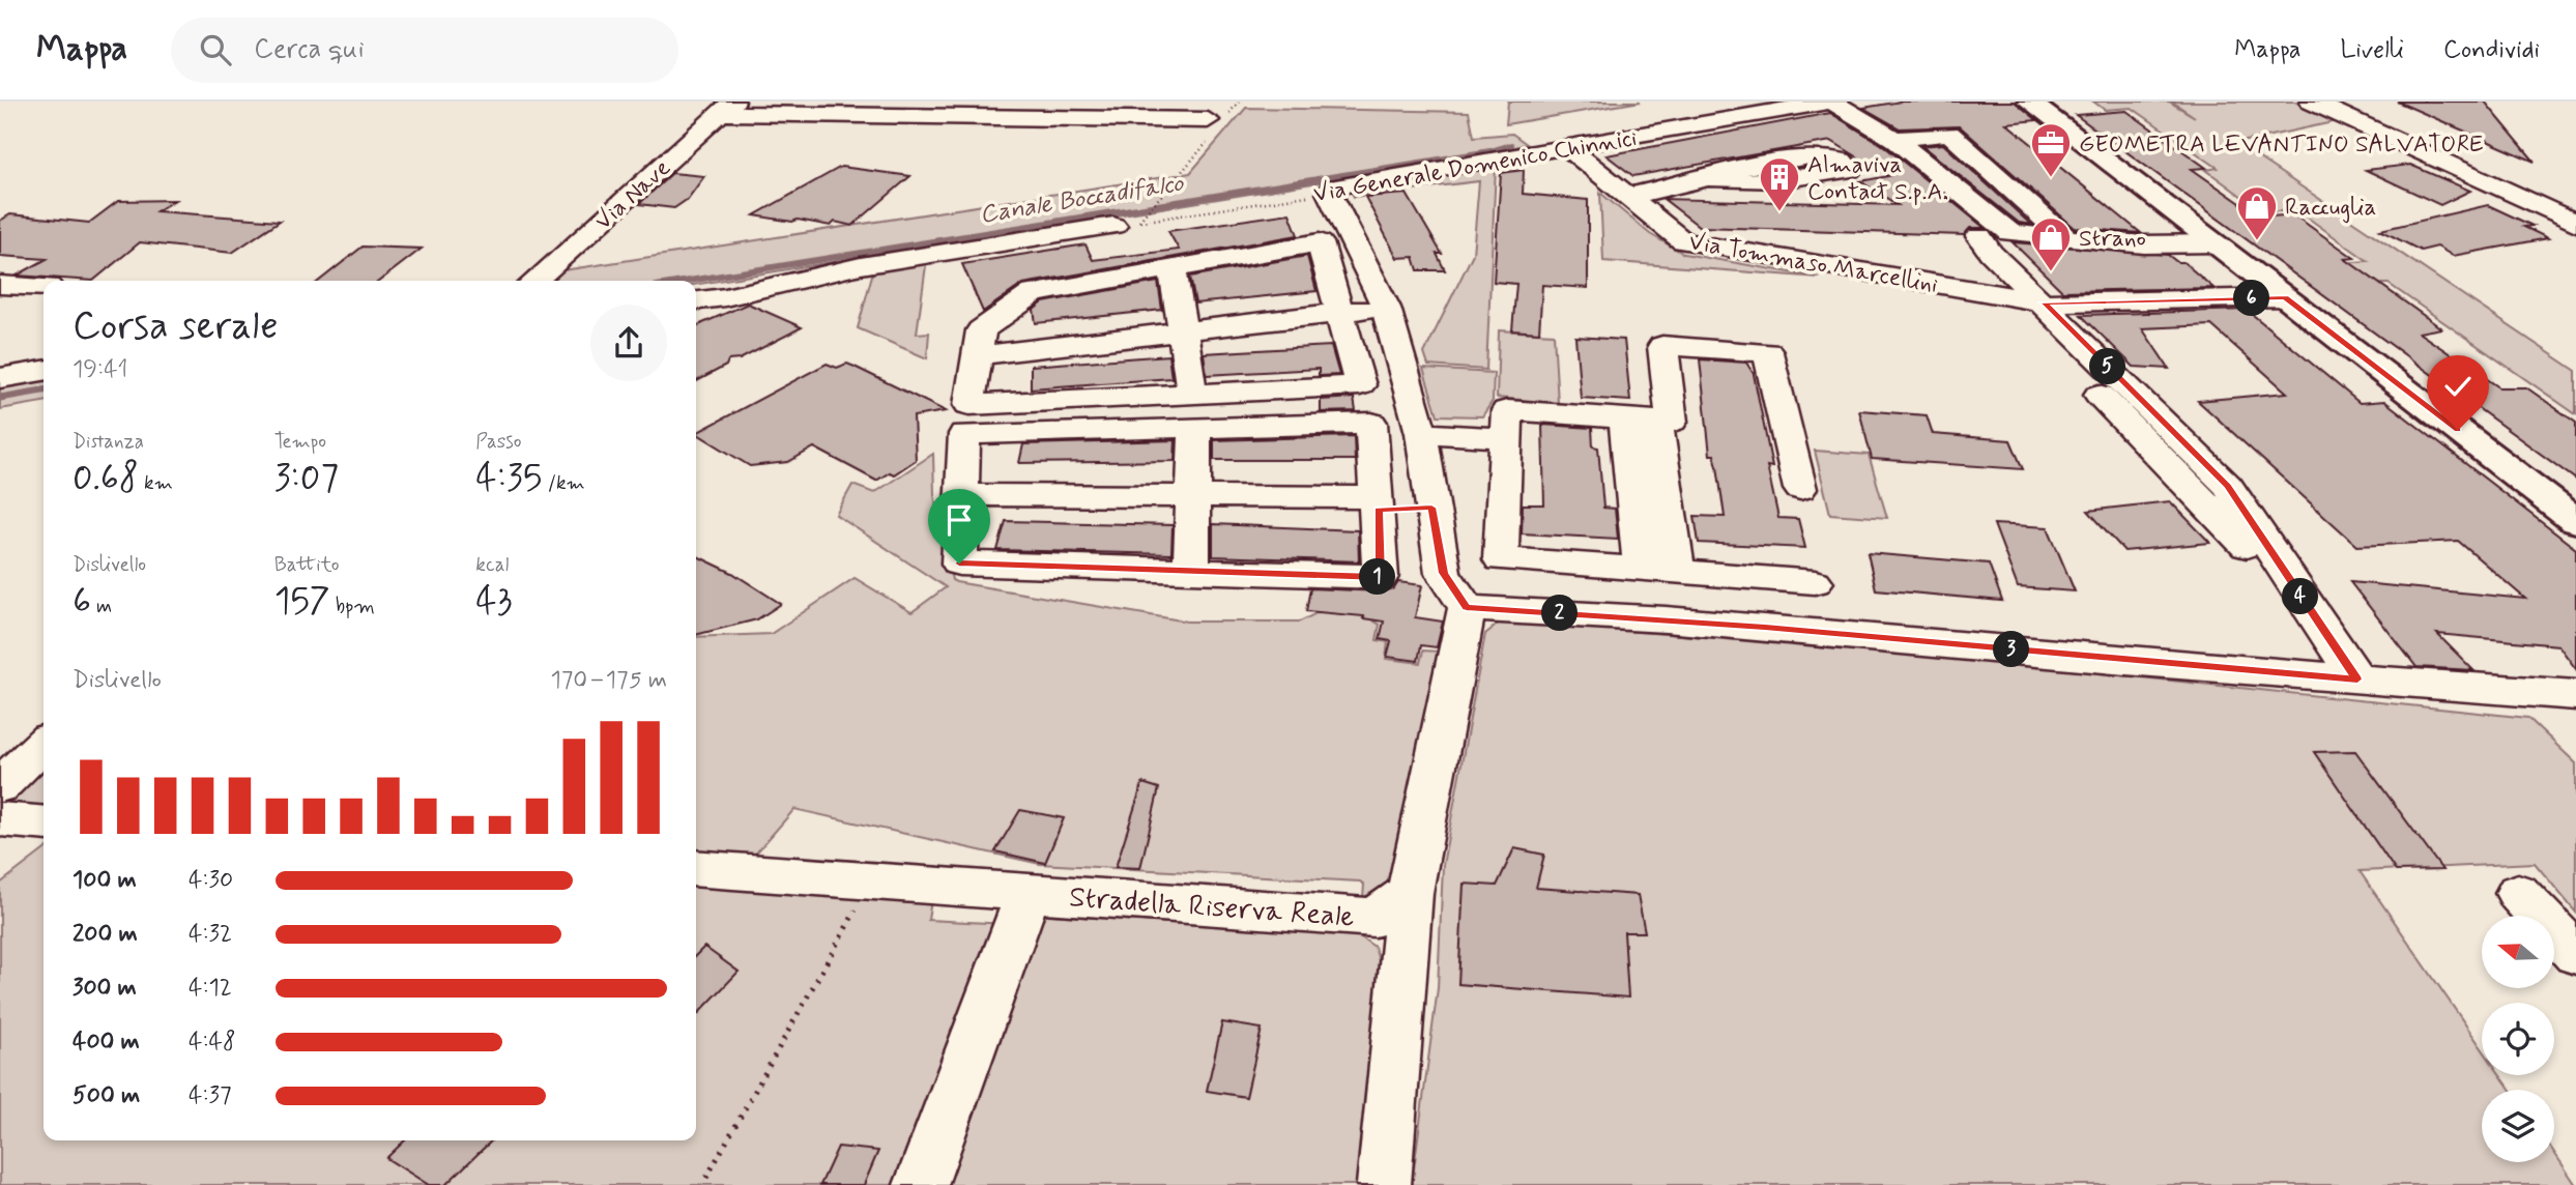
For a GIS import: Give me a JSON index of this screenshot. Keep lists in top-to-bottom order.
{
  "streets": {
    "street": [
      "Via Generale Domenico Chinnici",
      "Via Nave",
      "Via Tommaso Marcellini",
      "Stradella Riserva Reale"
    ]
  },
  "crossings": [
    ["Via Generale Domenico Chinnici", "Via Tommaso Marcellini"]
  ],
  "water": ["Canale Boccadifalco"],
  "places": {
    "office": ["GEOMETRA LEVANTINO SALVATORE"],
    "building": ["Almaviva Contact S.p.A."],
    "shop": ["Raccuglia", "Strano"]
  },
  "north": "left",
  "page": {
    "header": "Mappa",
    "search": "Cerca qui",
    "nav": ["Mappa", "Livelli", "Condividi"],
    "pins": [
      "6",
      "5",
      "1",
      "4",
      "2",
      "3"
    ],
    "heading": ["Corsa serale", "19:41"],
    "stats": [
      ["Distanza", "0.68 km"],
      ["Tempo", "3:07"],
      ["Passo", "4:35 /km"],
      ["Dislivello", "6 m"],
      ["Battito", "157 bpm"],
      ["kcal", "43"]
    ],
    "chart": ["Dislivello", "170–175 m"],
    "list": [
      {
        "name": "100 m",
        "note": "4:30"
      },
      {
        "name": "200 m",
        "note": "4:32"
      },
      {
        "name": "300 m",
        "note": "4:12"
      },
      {
        "name": "400 m",
        "note": "4:48"
      },
      {
        "name": "500 m",
        "note": "4:37"
      }
    ]
  }
}
